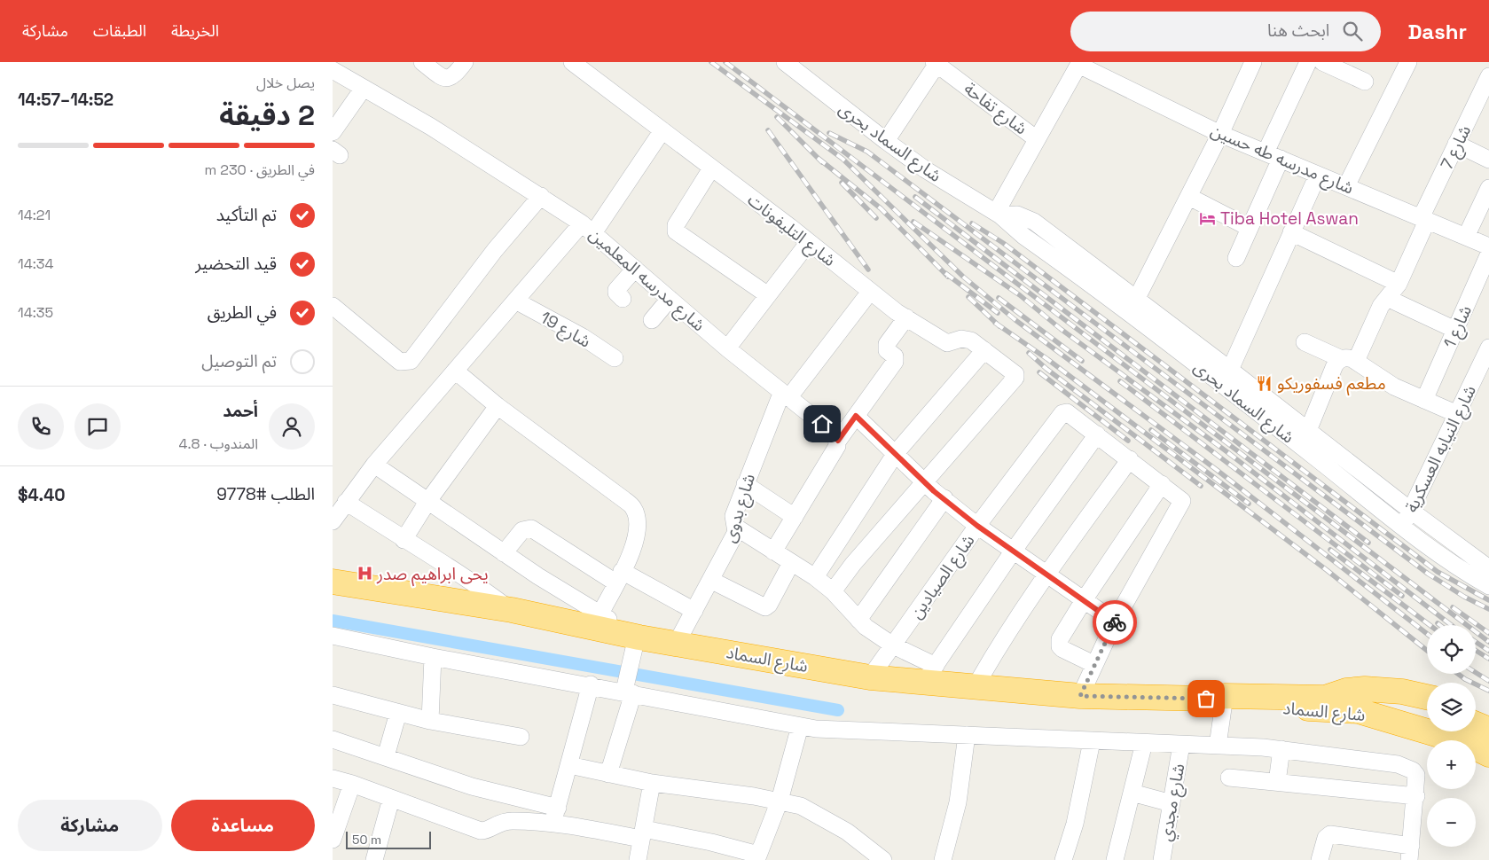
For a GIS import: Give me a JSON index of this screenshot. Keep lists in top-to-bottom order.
{
  "streets": {
    "highway": ["شارع السماد"],
    "street": [
      "شارع تفاحة",
      "شارع السماد بحرى",
      "شارع 7",
      "شارع مدرسه طه حسين",
      "شارع التليفونات",
      "شارع مدرسه المعلمين",
      "شارع 1",
      "شارع 19",
      "شارع النيابه العسكرية",
      "شارع بدوى",
      "شارع الصيادين",
      "شارع مجدي"
    ]
  },
  "crossings": [
    ["شارع السماد بحرى", "شارع 7"],
    ["شارع السماد بحرى", "شارع النيابه العسكرية"],
    ["شارع 7", "شارع مدرسه طه حسين"],
    ["شارع التليفونات", "شارع بدوى"],
    ["شارع مدرسه المعلمين", "شارع بدوى"],
    ["شارع بدوى", "شارع السماد"],
    ["شارع الصيادين", "شارع السماد"]
  ],
  "places": {
    "hotel": ["Tiba Hotel Aswan"],
    "restaurant": ["مطعم فسفوريكو"],
    "hospital": ["يحى ابراهيم صدر"]
  },
  "scale_bar": "50 m",
  "page": {
    "header": "Dashr",
    "search": "ابحث هنا",
    "nav": ["الخريطة", "الطبقات", "مشاركة"],
    "heading": ["2 دقيقة", "يصل خلال", "14:52–14:57"],
    "panel": [
      "أحمد",
      "المندوب · 4.8",
      "الطلب #9778",
      "$4.40"
    ],
    "bar": "في الطريق · 230 m",
    "list": [
      ["تم التأكيد", "14:21"],
      ["قيد التحضير", "14:34"],
      ["في الطريق", "14:35"],
      "تم التوصيل"
    ],
    "map_buttons": ["+", "−"],
    "buttons": ["مساعدة", "مشاركة"],
    "scale": "50 m"
  }
}
